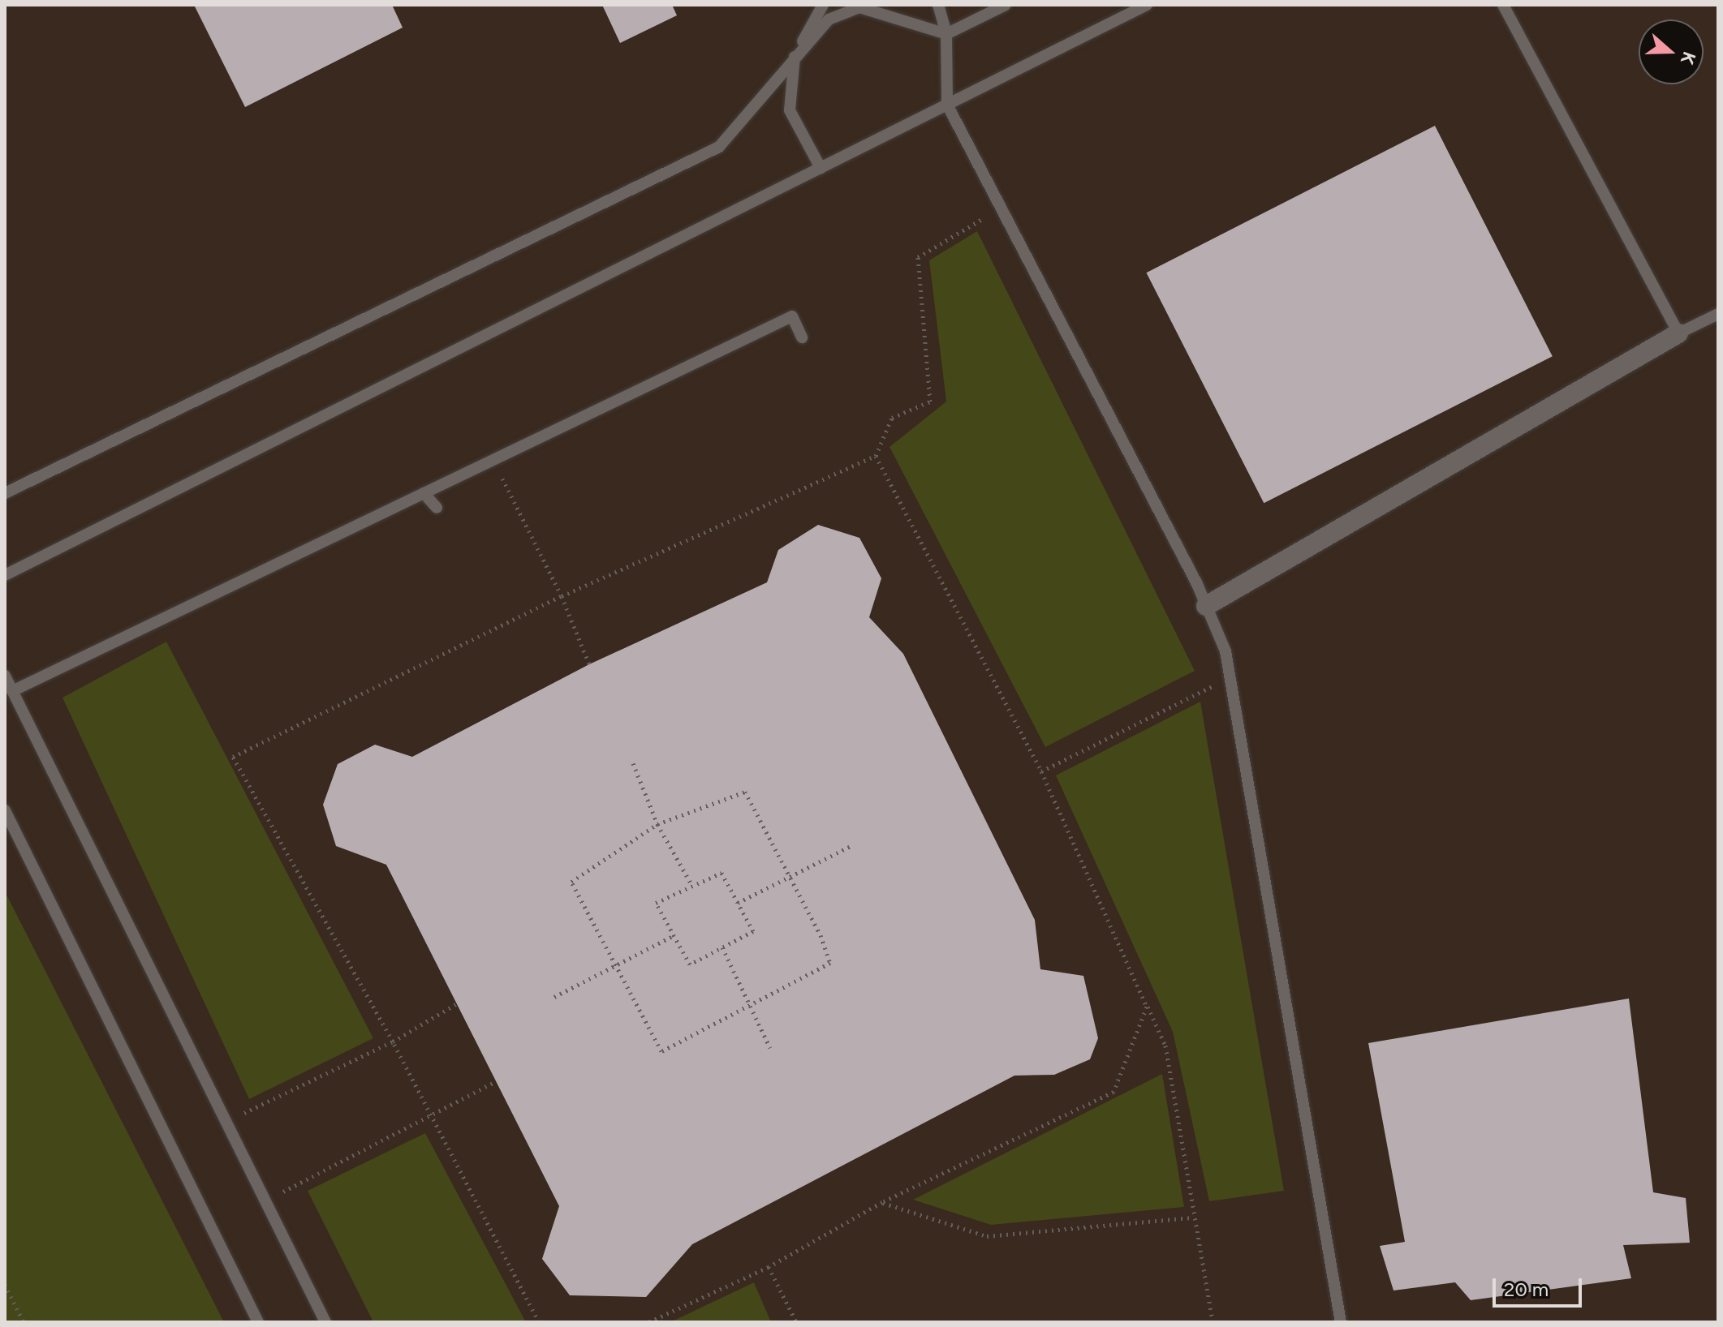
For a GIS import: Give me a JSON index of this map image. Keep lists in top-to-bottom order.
{
  "scale_bar": "20 m",
  "north": "right"
}
